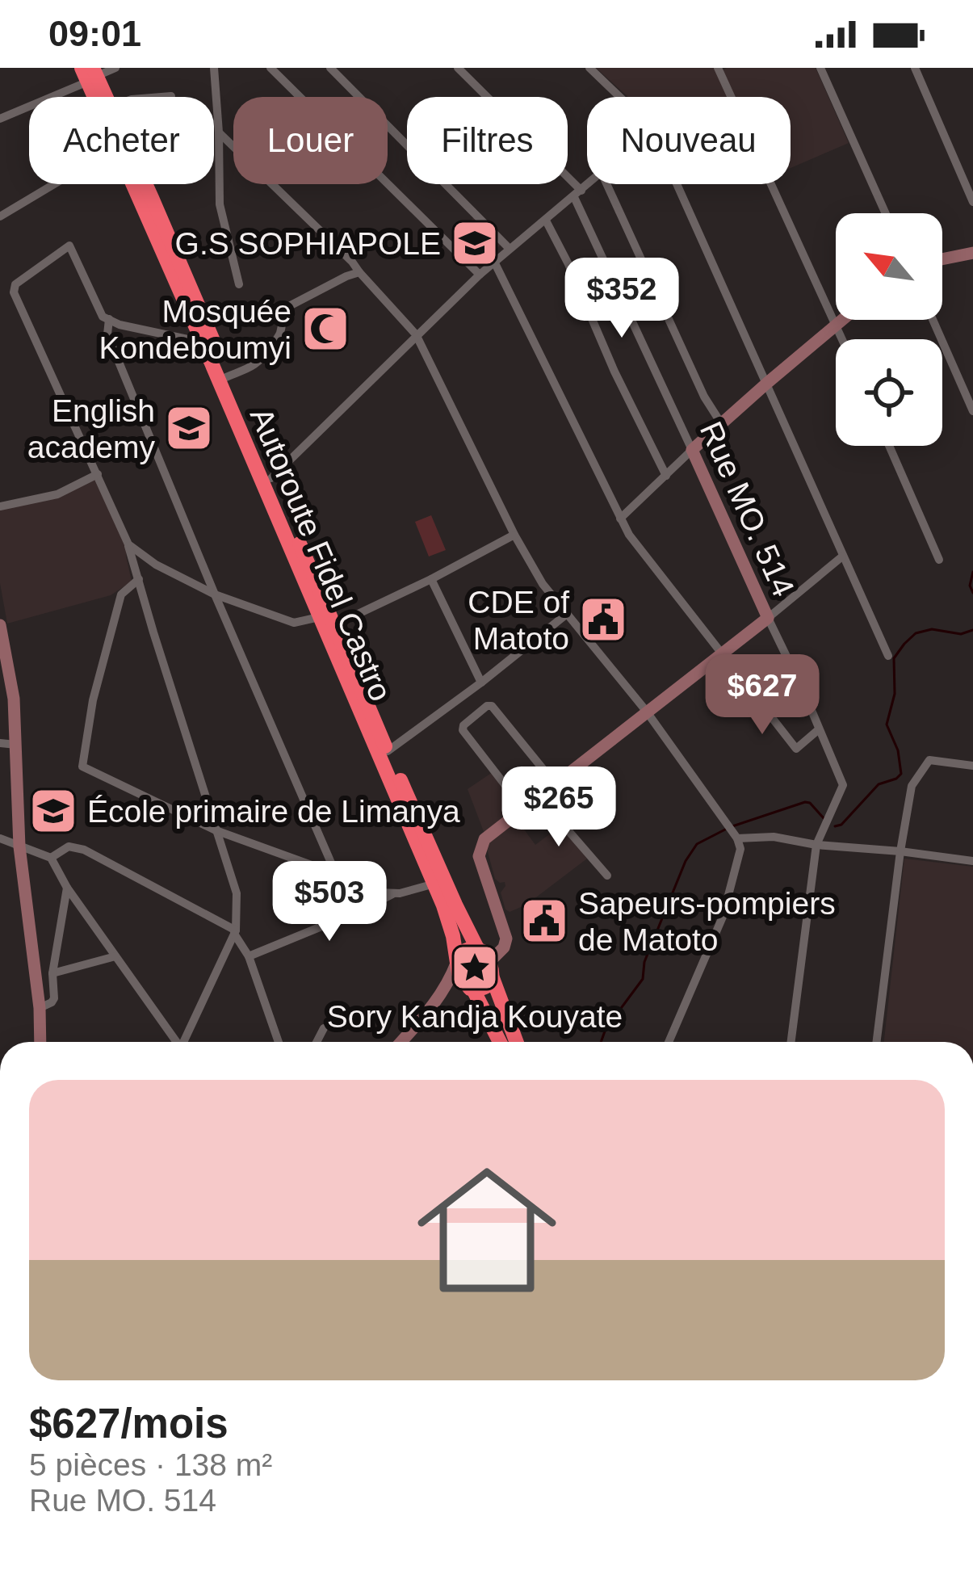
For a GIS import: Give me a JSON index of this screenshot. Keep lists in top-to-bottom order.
{
  "streets": {
    "highway": ["Autoroute Fidel Castro"],
    "street": ["Rue MO. 514"]
  },
  "places": {
    "school or university": ["G.S SOPHIAPOLE", "English academy", "École primaire de Limanya"],
    "mosque": ["Mosquée Kondeboumyi"],
    "public building": ["CDE of Matoto", "Sapeurs-pompiers de Matoto"],
    "place": ["Sory Kandja Kouyate"]
  },
  "north": "top left",
  "page": {
    "status": "09:01",
    "chip": [
      "Acheter",
      "Louer",
      "Filtres",
      "Nouveau"
    ],
    "price": [
      "$352",
      "$627",
      "$265",
      "$503"
    ],
    "list": [
      {
        "name": "$627/mois",
        "note": "5 pièces · 138 m² · Rue MO. 514"
      }
    ]
  }
}
